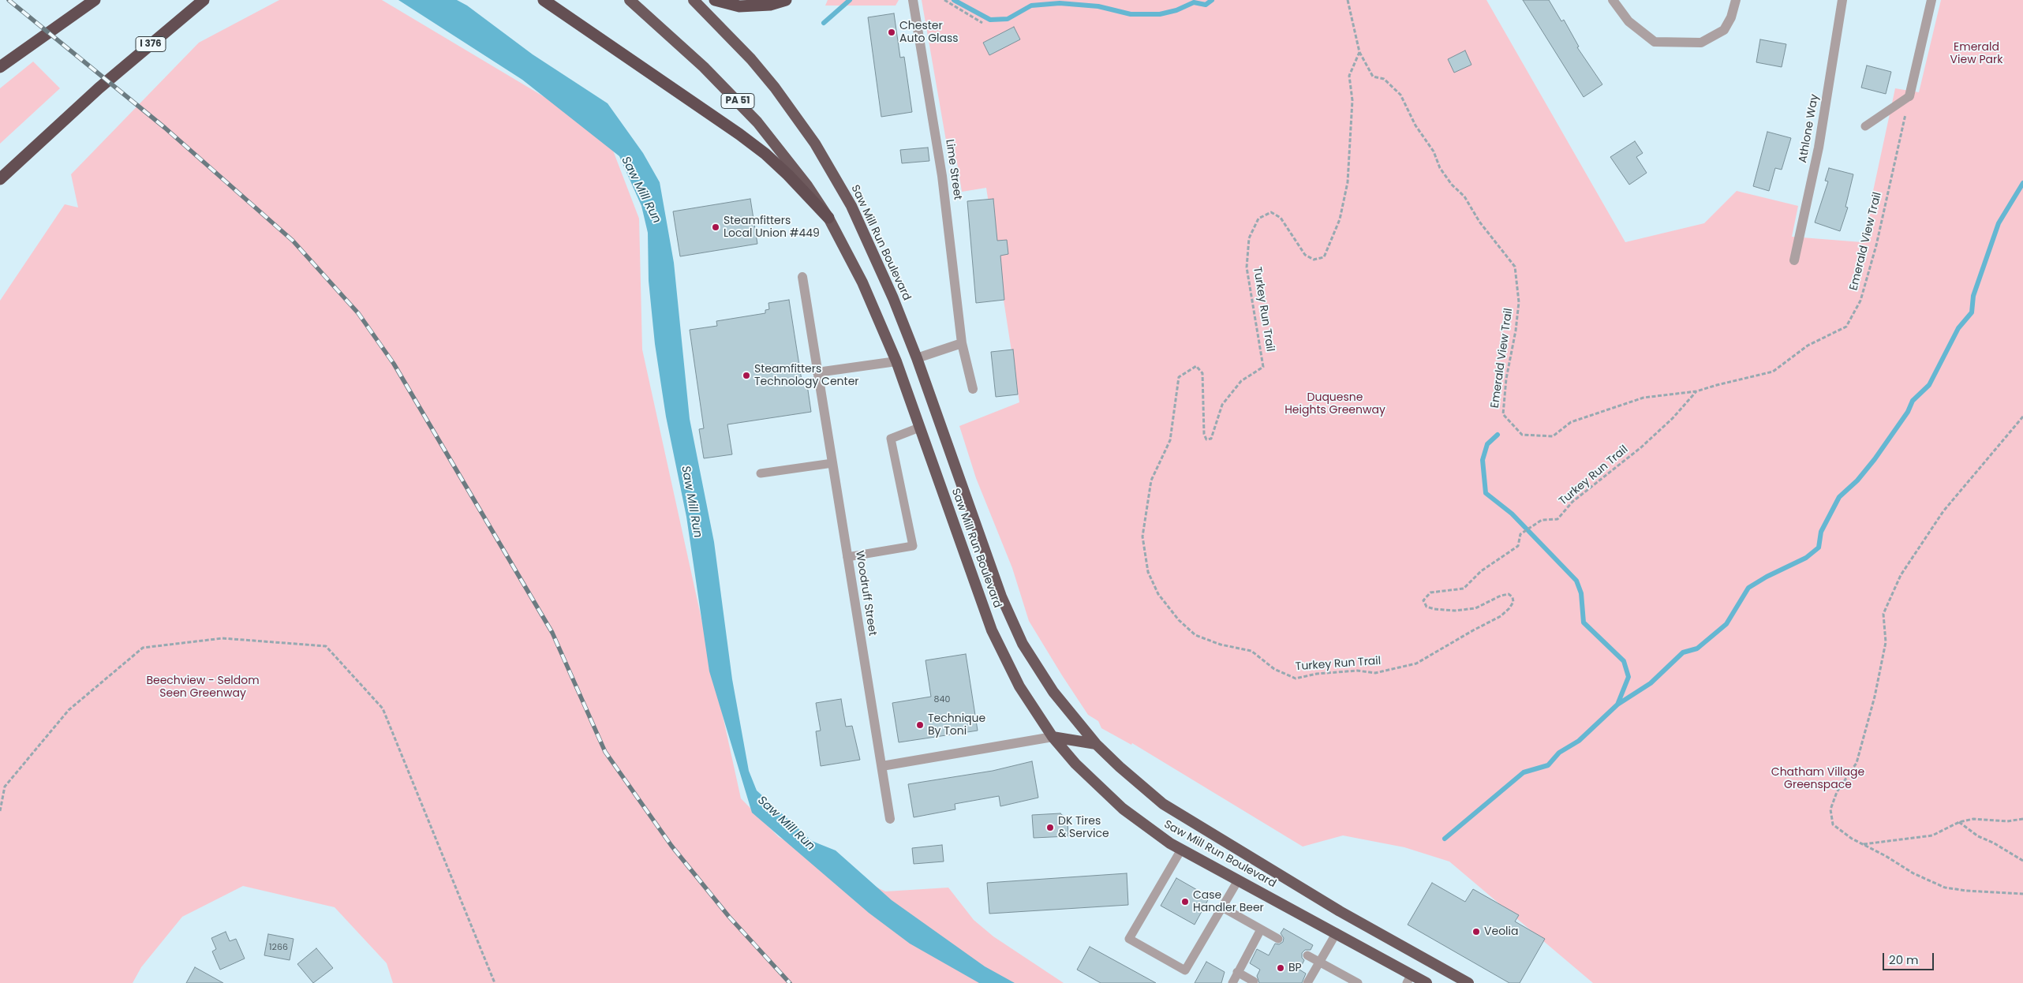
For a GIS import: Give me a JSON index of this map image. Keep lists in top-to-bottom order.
{
  "streets": {
    "highway": ["I 376", "PA 51", "Saw Mill Run Boulevard"],
    "street": ["Athlone Way", "Lime Street", "Woodruff Street"],
    "path": ["Emerald View Trail", "Turkey Run Trail"]
  },
  "crossings": [
    ["Emerald View Trail", "Turkey Run Trail"]
  ],
  "water": ["Saw Mill Run"],
  "parks": [
    "Emerald View Park",
    "Duquesne Heights Greenway",
    "Beechview - Seldom Seen Greenway",
    "Chatham Village Greenspace"
  ],
  "places": [
    "Chester Auto Glass",
    "Steamfitters Local Union #449",
    "Steamfitters Technology Center",
    "Technique By Toni",
    "DK Tires & Service",
    "Case Handler Beer",
    "Veolia",
    "BP"
  ],
  "house_numbers": ["840", "1266"],
  "scale_bar": "20 m"
}
